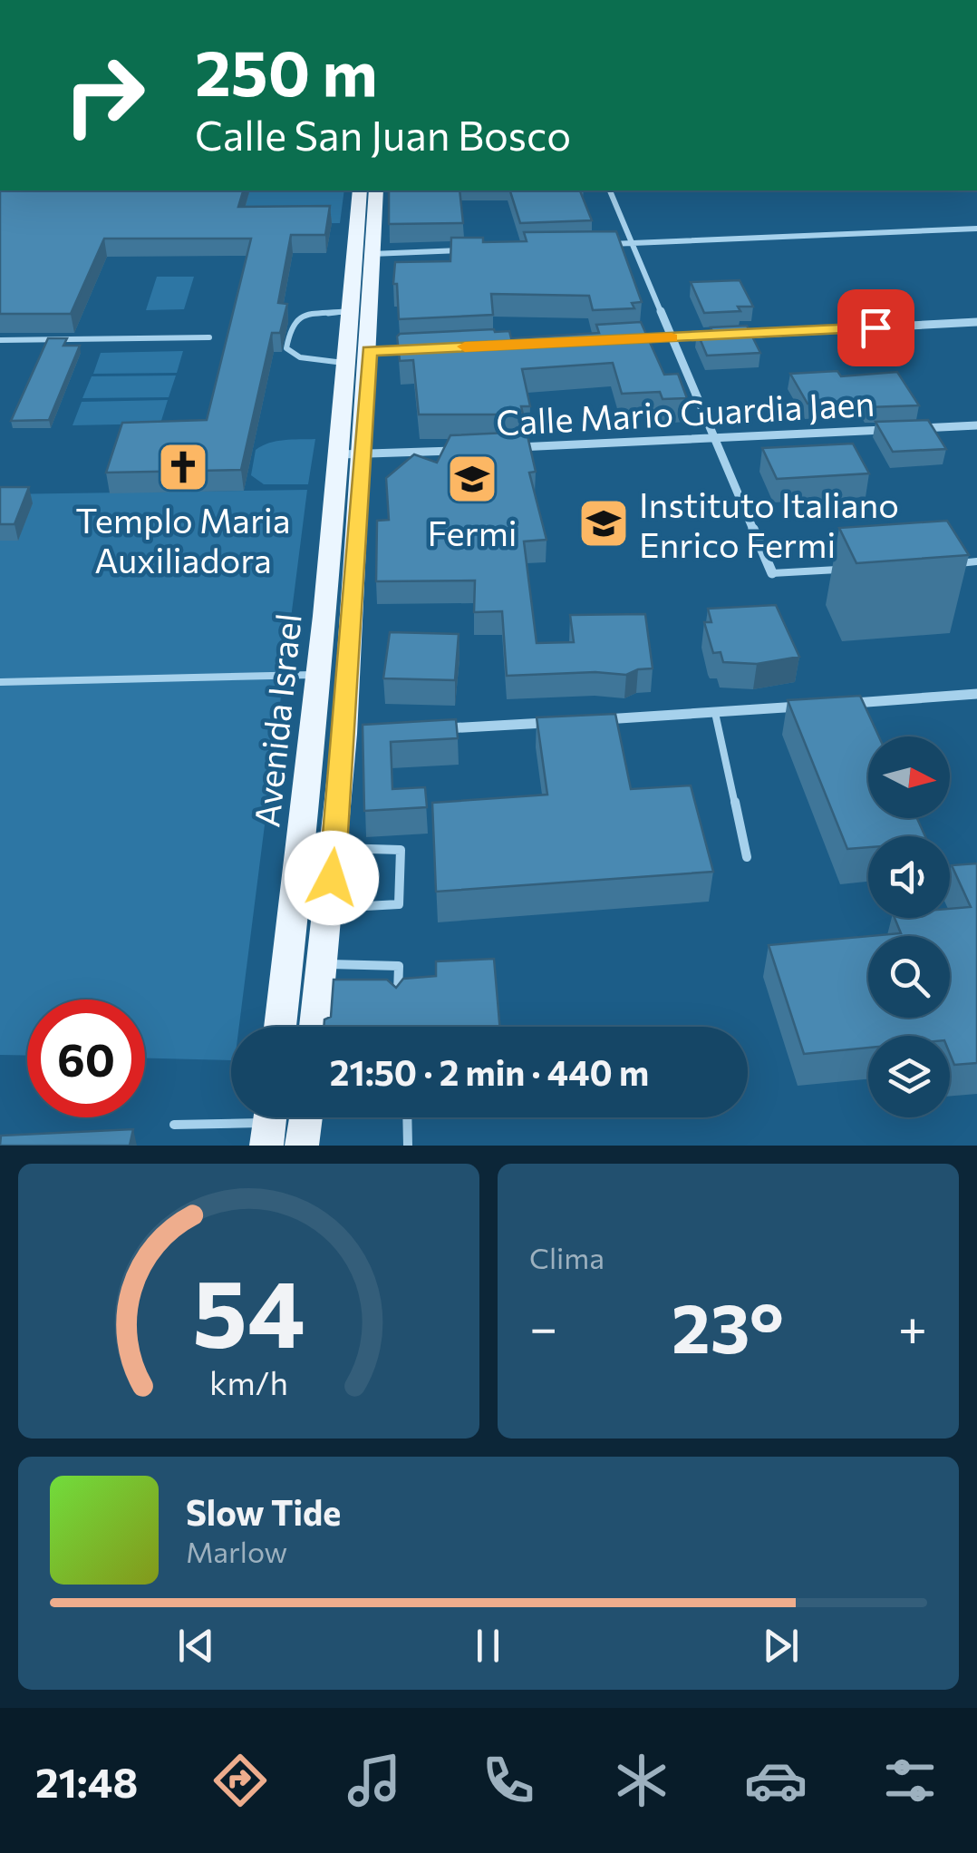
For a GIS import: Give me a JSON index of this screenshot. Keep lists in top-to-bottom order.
{
  "streets": {
    "main road": ["Avenida Israel"],
    "street": ["Calle Mario Guardia Jaen"]
  },
  "crossings": [
    ["Calle Mario Guardia Jaen", "Avenida Israel"]
  ],
  "places": {
    "church": ["Templo Maria Auxiliadora"],
    "school or university": ["Fermi", "Instituto Italiano Enrico Fermi"]
  },
  "north": "right",
  "page": {
    "turn": ["250 m", "Calle San Juan Bosco"],
    "limit": "60",
    "trip": "21:50 · 2 min · 440 m",
    "tile": "Clima",
    "heat": ["−", "23°", "+"],
    "song": ["Slow Tide", "Marlow"],
    "tabs": "21:48",
    "gauge": ["54", "km/h"]
  }
}
